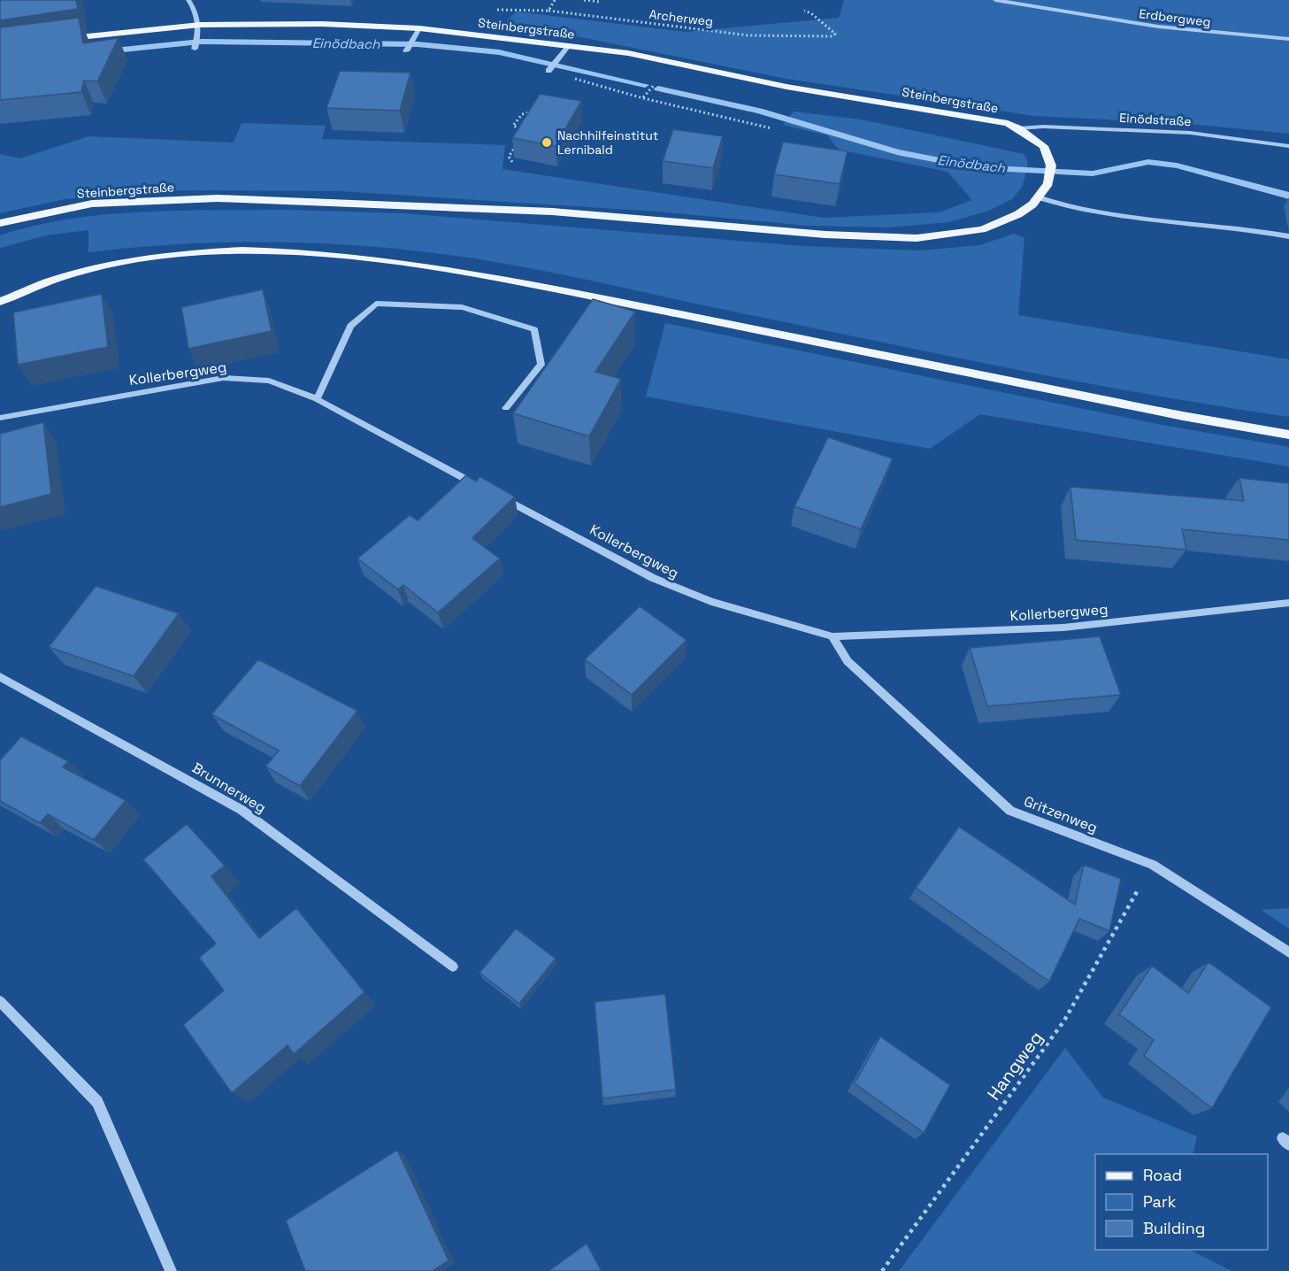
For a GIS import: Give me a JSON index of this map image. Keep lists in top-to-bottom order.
{
  "streets": {
    "main road": ["Steinbergstraße"],
    "street": [
      "Erdbergweg",
      "Einödstraße",
      "Kollerbergweg",
      "Brunnerweg",
      "Gritzenweg"
    ],
    "path": ["Archerweg", "Hangweg"]
  },
  "crossings": [
    ["Steinbergstraße", "Einödstraße"],
    ["Kollerbergweg", "Gritzenweg"],
    ["Gritzenweg", "Hangweg"]
  ],
  "water": ["Einödbach"],
  "places": ["Nachhilfeinstitut Lernibald"],
  "legend": ["Road", "Park", "Building"]
}
